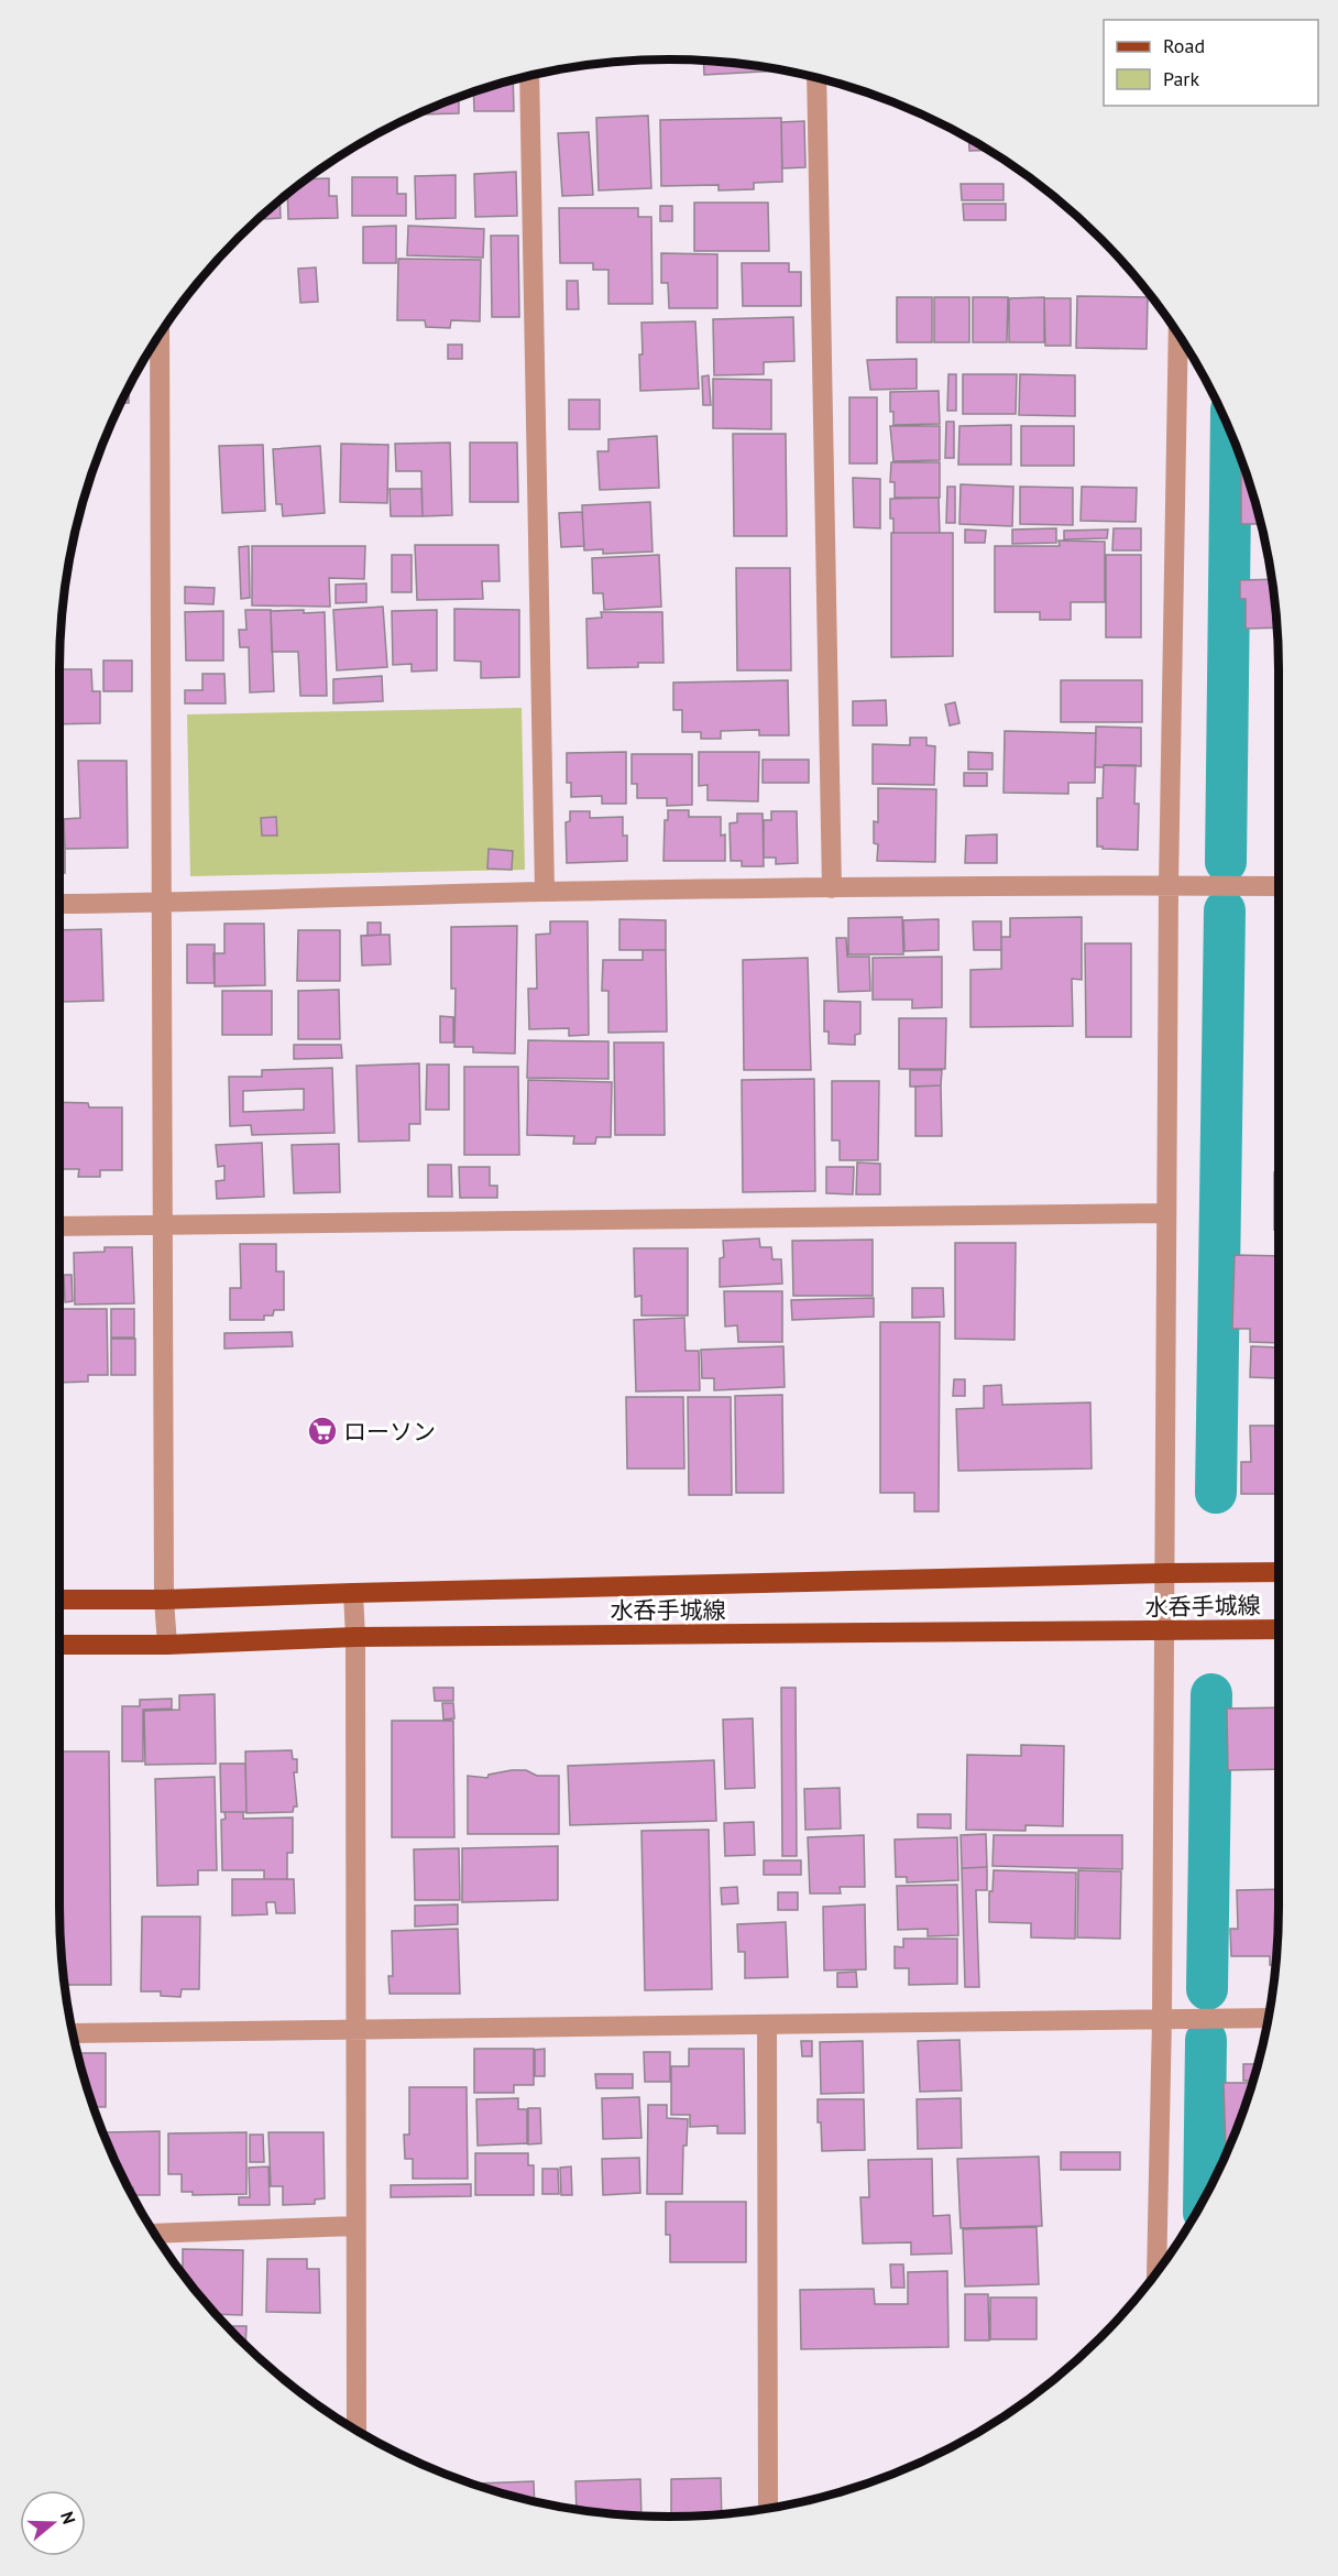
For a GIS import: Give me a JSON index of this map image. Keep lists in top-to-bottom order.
{
  "streets": {
    "main road": ["水呑手城線"]
  },
  "places": {
    "supermarket": ["ローソン"]
  },
  "legend": ["Road", "Park"],
  "north": "right"
}
